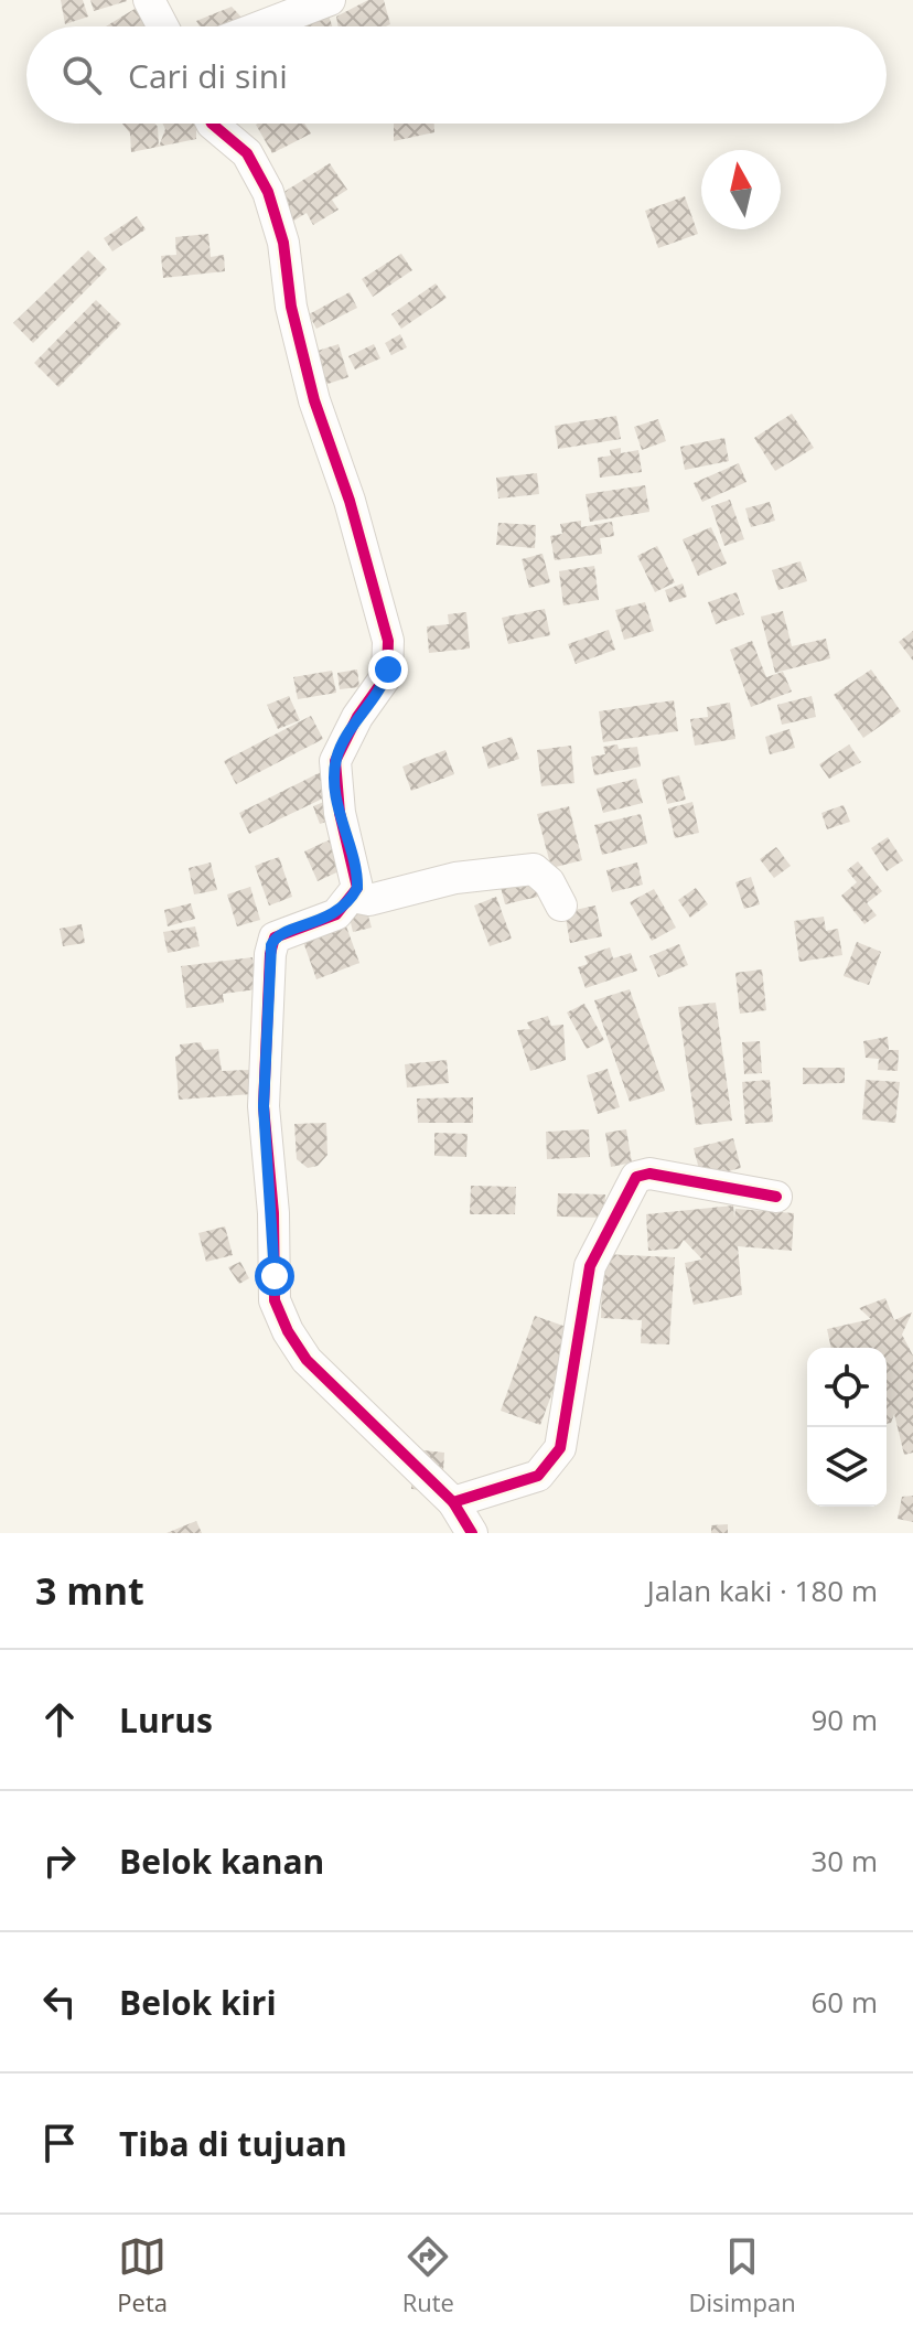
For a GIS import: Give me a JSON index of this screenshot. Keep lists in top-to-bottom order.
{
  "north": "top",
  "page": {
    "search": "Cari di sini",
    "heading": ["3 mnt", "Jalan kaki · 180 m"],
    "list": [
      ["Lurus", "90 m"],
      ["Belok kanan", "30 m"],
      ["Belok kiri", "60 m"],
      "Tiba di tujuan"
    ],
    "nav": ["Peta", "Rute", "Disimpan"]
  }
}
